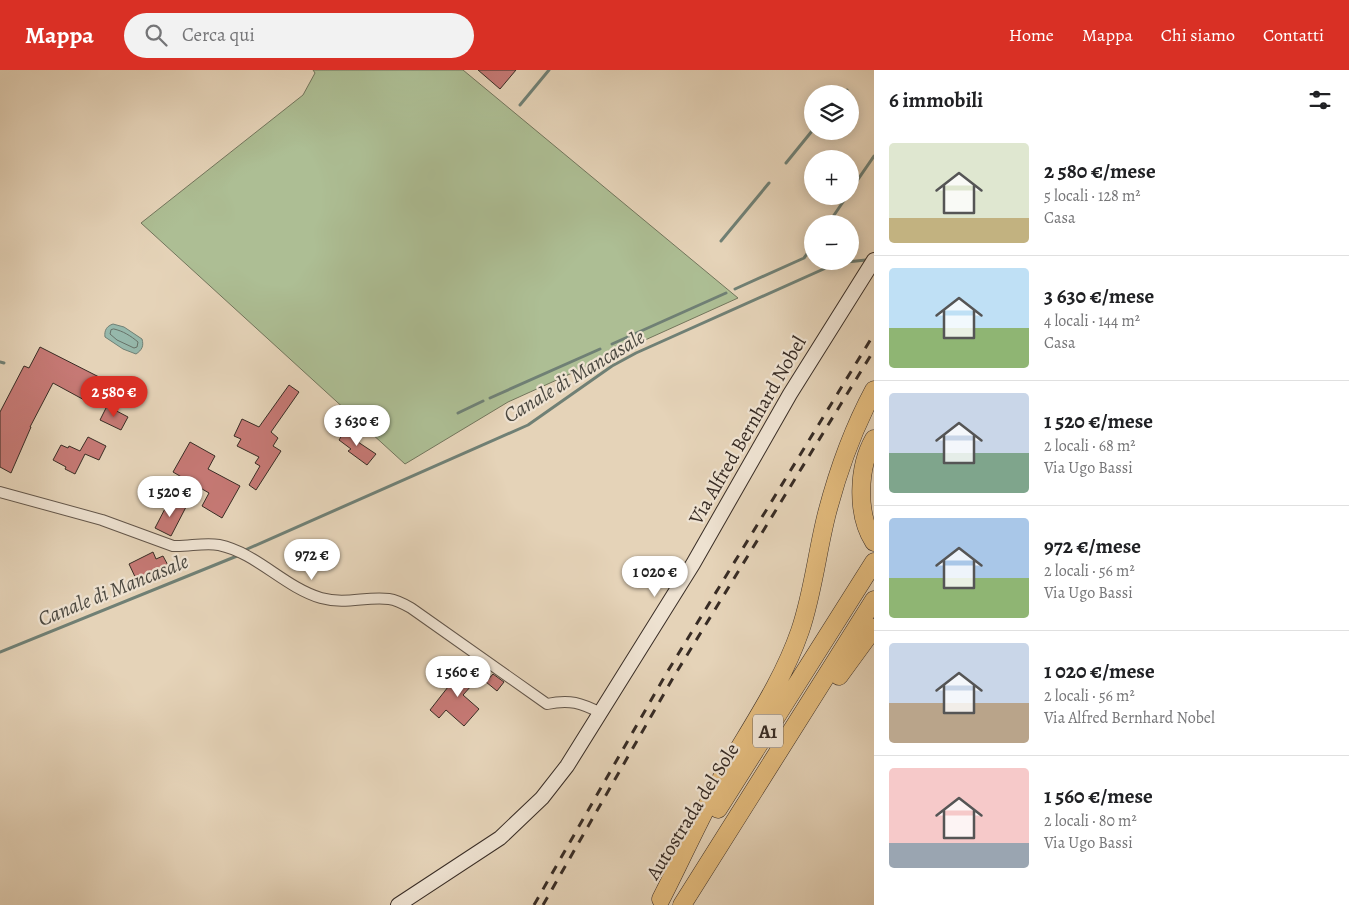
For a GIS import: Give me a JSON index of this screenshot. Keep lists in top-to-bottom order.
{
  "streets": {
    "highway": ["A1", "Autostrada del Sole"],
    "street": ["Via Alfred Bernhard Nobel"]
  },
  "water": ["Canale di Mancasale"],
  "page": {
    "header": "Mappa",
    "search": "Cerca qui",
    "nav": [
      "Home",
      "Mappa",
      "Chi siamo",
      "Contatti"
    ],
    "heading": "6 immobili",
    "map_buttons": ["+", "−"],
    "list": [
      {
        "name": "2 580 €/mese",
        "note": "5 locali · 128 m² · Casa"
      },
      {
        "name": "3 630 €/mese",
        "note": "4 locali · 144 m² · Casa"
      },
      {
        "name": "1 520 €/mese",
        "note": "2 locali · 68 m² · Via Ugo Bassi"
      },
      {
        "name": "972 €/mese",
        "note": "2 locali · 56 m² · Via Ugo Bassi"
      },
      {
        "name": "1 020 €/mese",
        "note": "2 locali · 56 m² · Via Alfred Bernhard Nobel"
      },
      {
        "name": "1 560 €/mese",
        "note": "2 locali · 80 m² · Via Ugo Bassi"
      }
    ],
    "price": [
      "2 580 €",
      "3 630 €",
      "1 520 €",
      "972 €",
      "1 020 €",
      "1 560 €"
    ]
  }
}
